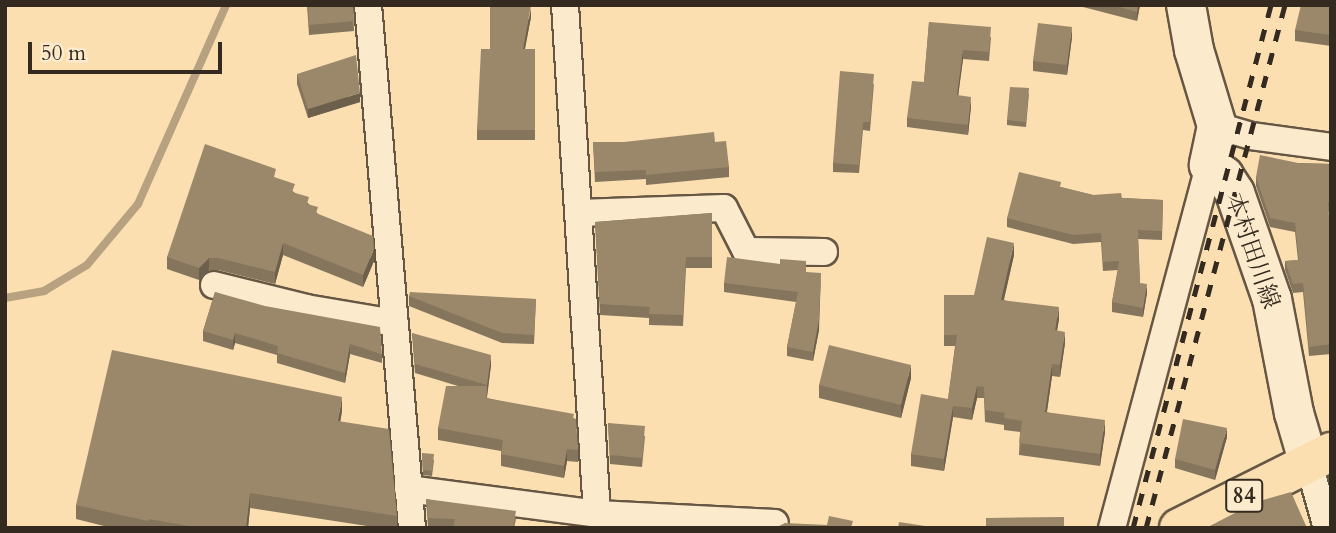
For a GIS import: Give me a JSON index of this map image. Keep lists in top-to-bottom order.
{
  "streets": {
    "main road": ["本村田川線", "84"]
  },
  "crossings": [
    ["本村田川線", "84"]
  ],
  "scale_bar": "50 m"
}
